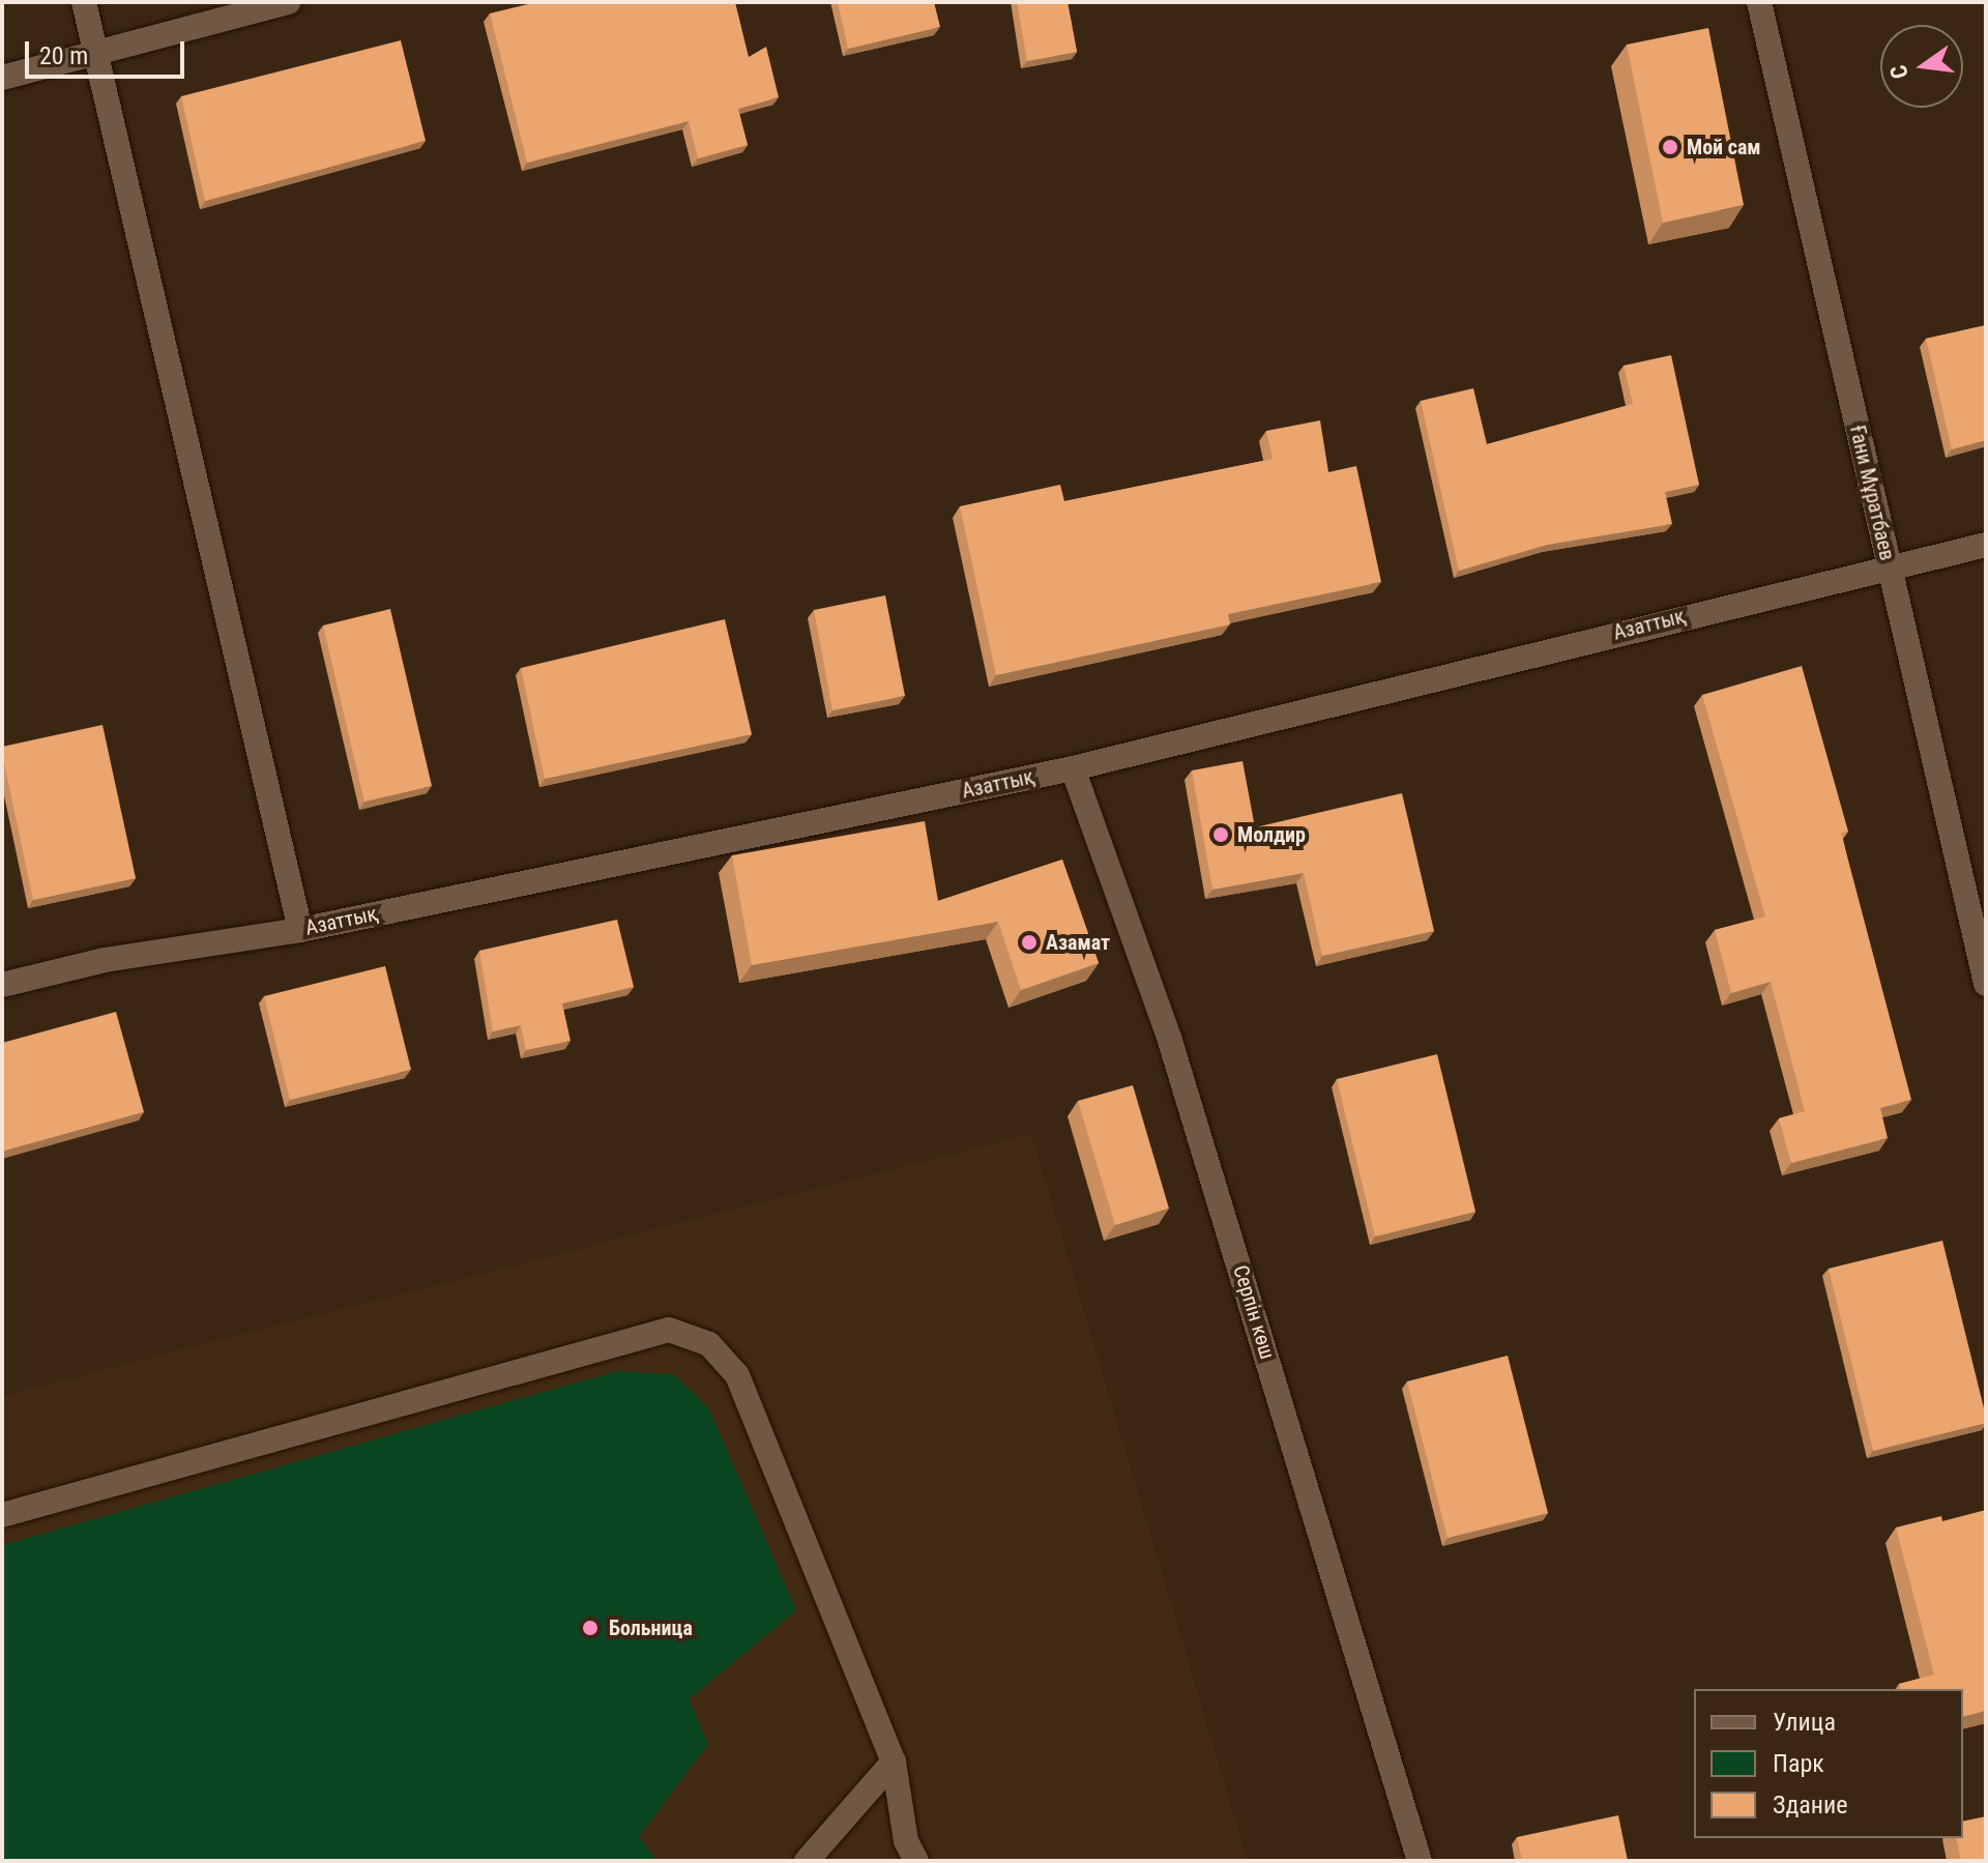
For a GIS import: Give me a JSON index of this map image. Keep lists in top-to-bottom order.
{
  "streets": {
    "street": ["Ғани Мұратбаев", "Азаттық", "Серпін көш"]
  },
  "crossings": [
    ["Ғани Мұратбаев", "Азаттық"],
    ["Азаттық", "Серпін көш"]
  ],
  "places": [
    "Мой сам",
    "Молдир",
    "Азамат",
    "Больница"
  ],
  "legend": ["Улица", "Парк", "Здание"],
  "scale_bar": "20 m",
  "north": "left"
}
